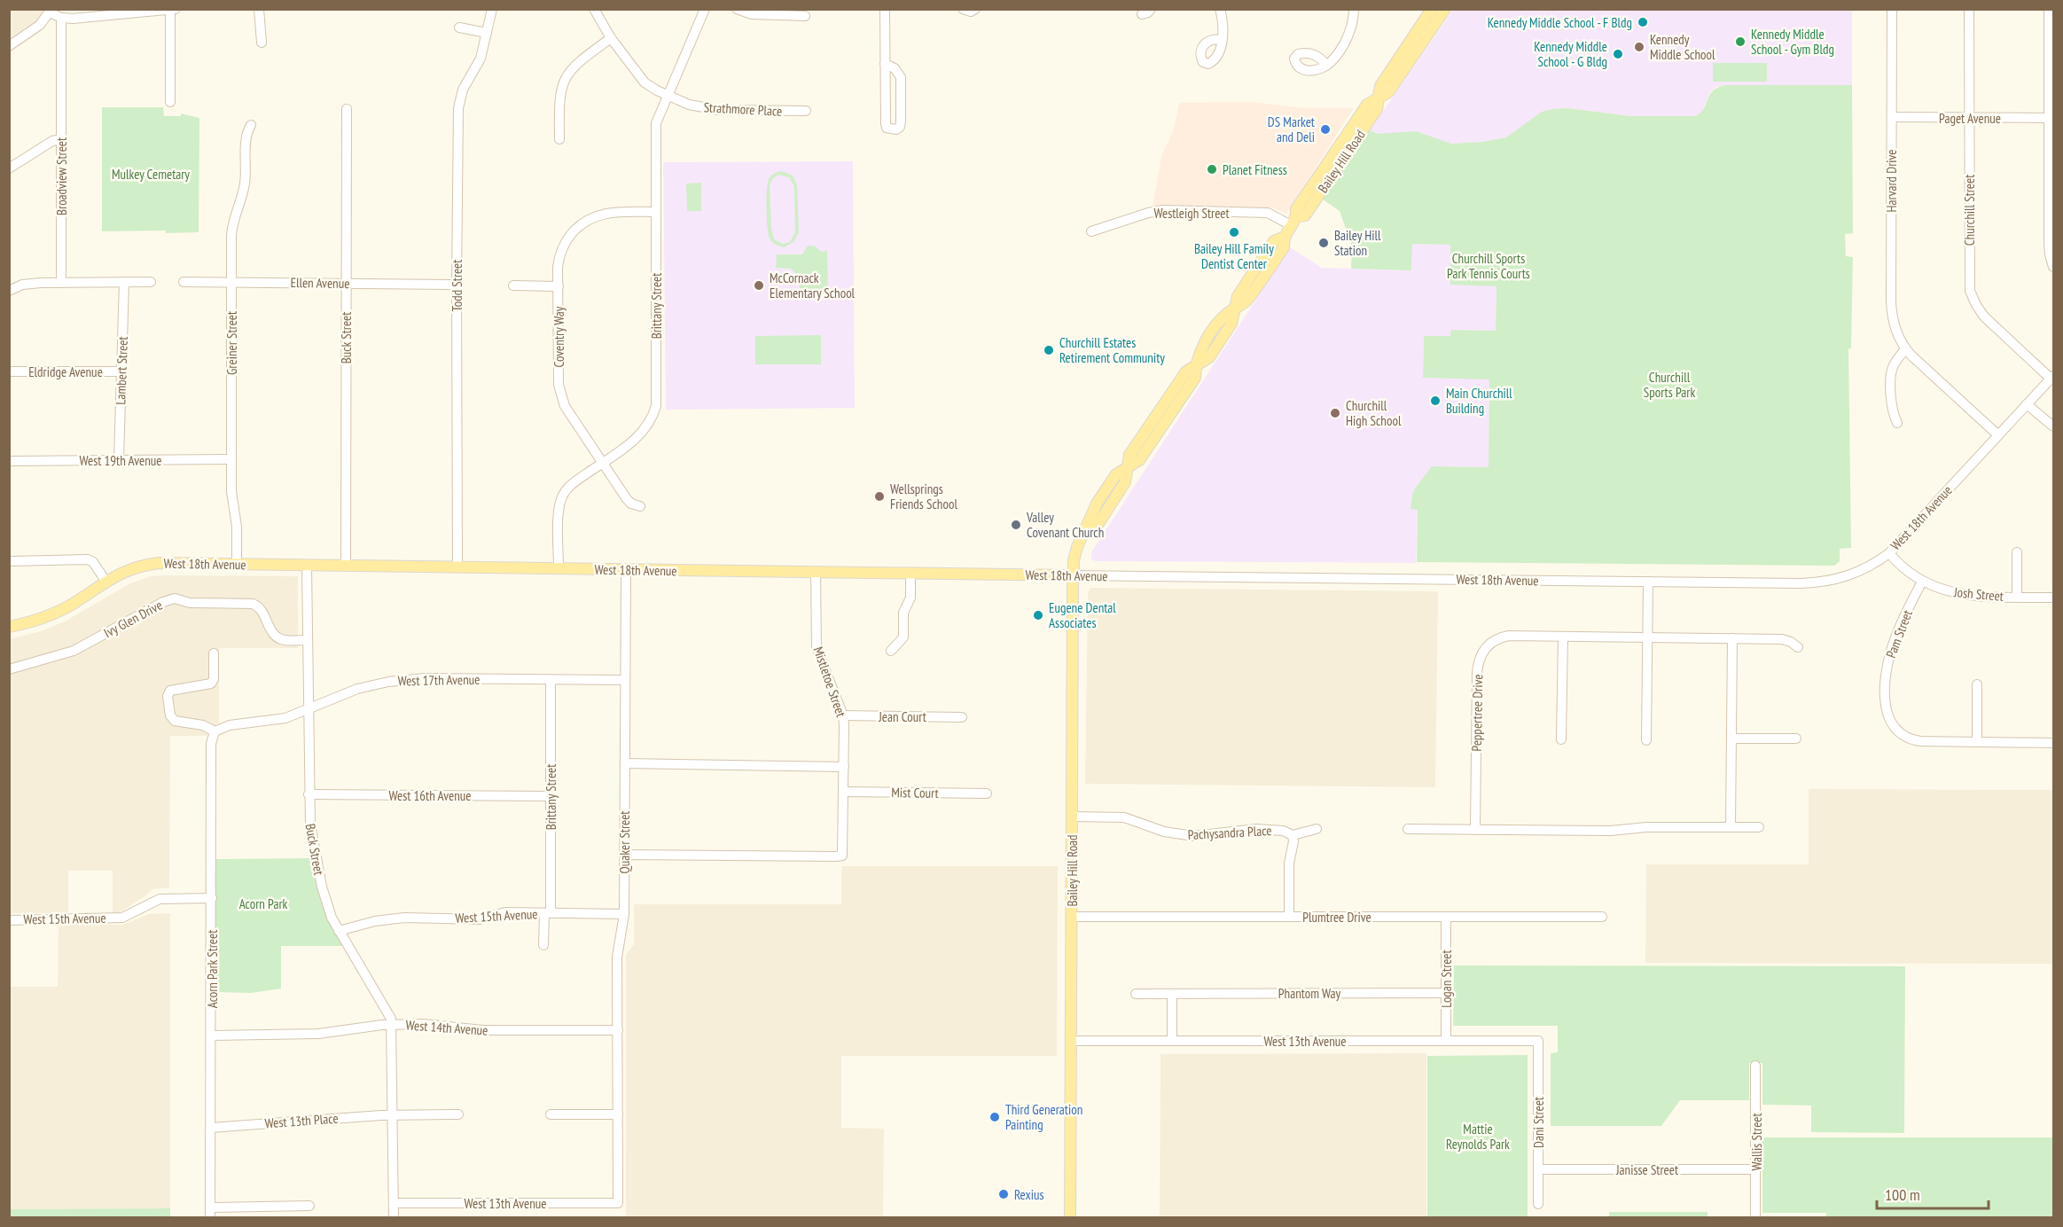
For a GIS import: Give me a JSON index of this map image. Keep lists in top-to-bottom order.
{
  "streets": {
    "main road": ["Bailey Hill Road", "West 18th Avenue"],
    "street": [
      "Strathmore Place",
      "Paget Avenue",
      "Broadview Street",
      "Harvard Drive",
      "Churchill Street",
      "Westleigh Street",
      "Ellen Avenue",
      "Todd Street",
      "Brittany Street",
      "Coventry Way",
      "Buck Street",
      "Greiner Street",
      "Lambert Street",
      "Eldridge Avenue",
      "West 19th Avenue",
      "Josh Street",
      "Ivy Glen Drive",
      "Pam Street",
      "West 17th Avenue",
      "Mistletoe Street",
      "Peppertree Drive",
      "Jean Court",
      "Mist Court",
      "West 16th Avenue",
      "Pachysandra Place",
      "Quaker Street",
      "West 15th Avenue",
      "Plumtree Drive",
      "Acorn Park Street",
      "Logan Street",
      "Phantom Way",
      "West 14th Avenue",
      "West 13th Avenue",
      "West 13th Place",
      "Dani Street",
      "Wallis Street",
      "Janisse Street"
    ]
  },
  "crossings": [
    ["Strathmore Place", "Brittany Street"],
    ["Paget Avenue", "Harvard Drive"],
    ["Paget Avenue", "Churchill Street"],
    ["Bailey Hill Road", "Westleigh Street"],
    ["Bailey Hill Road", "West 18th Avenue"],
    ["Bailey Hill Road", "Pachysandra Place"],
    ["Bailey Hill Road", "Plumtree Drive"],
    ["Bailey Hill Road", "West 13th Avenue"],
    ["Harvard Drive", "West 18th Avenue"],
    ["Churchill Street", "West 18th Avenue"],
    ["Ellen Avenue", "Todd Street"],
    ["Ellen Avenue", "Buck Street"],
    ["Ellen Avenue", "Greiner Street"],
    ["Todd Street", "West 18th Avenue"],
    ["Brittany Street", "Coventry Way"],
    ["Brittany Street", "West 18th Avenue"],
    ["Brittany Street", "West 17th Avenue"],
    ["Brittany Street", "West 16th Avenue"],
    ["Brittany Street", "West 15th Avenue"],
    ["Buck Street", "West 18th Avenue"],
    ["Buck Street", "Ivy Glen Drive"],
    ["Buck Street", "West 17th Avenue"],
    ["Buck Street", "West 16th Avenue"],
    ["Buck Street", "West 15th Avenue"],
    ["Buck Street", "West 14th Avenue"],
    ["Buck Street", "West 13th Avenue"],
    ["Buck Street", "West 13th Place"],
    ["Greiner Street", "West 19th Avenue"],
    ["Greiner Street", "West 18th Avenue"],
    ["Lambert Street", "Eldridge Avenue"],
    ["Lambert Street", "West 19th Avenue"],
    ["West 18th Avenue", "Josh Street"],
    ["West 18th Avenue", "Mistletoe Street"],
    ["West 18th Avenue", "Quaker Street"],
    ["Josh Street", "Pam Street"],
    ["West 17th Avenue", "Quaker Street"],
    ["West 17th Avenue", "Acorn Park Street"],
    ["Mistletoe Street", "Jean Court"],
    ["Mistletoe Street", "Mist Court"],
    ["Mistletoe Street", "Quaker Street"],
    ["Quaker Street", "West 15th Avenue"],
    ["Quaker Street", "West 14th Avenue"],
    ["Quaker Street", "West 13th Avenue"],
    ["West 15th Avenue", "Acorn Park Street"],
    ["Plumtree Drive", "Logan Street"],
    ["Acorn Park Street", "West 14th Avenue"],
    ["Acorn Park Street", "West 13th Place"],
    ["Logan Street", "Phantom Way"],
    ["Logan Street", "West 13th Avenue"],
    ["West 13th Avenue", "Dani Street"],
    ["Dani Street", "Janisse Street"],
    ["Wallis Street", "Janisse Street"]
  ],
  "parks": [
    "Mulkey Cemetary",
    "Churchill Sports Park Tennis Courts",
    "Churchill Sports Park",
    "Acorn Park",
    "Mattie Reynolds Park"
  ],
  "places": [
    "Kennedy Middle School - F Bldg",
    "Kennedy Middle School - Gym Bldg",
    "Kennedy Middle School",
    "Kennedy Middle School - G Bldg",
    "DS Market and Deli",
    "Planet Fitness",
    "Bailey Hill Family Dentist Center",
    "Bailey Hill Station",
    "McCornack Elementary School",
    "Churchill Estates Retirement Community",
    "Main Churchill Building",
    "Churchill High School",
    "Wellsprings Friends School",
    "Valley Covenant Church",
    "Eugene Dental Associates",
    "Third Generation Painting",
    "Rexius"
  ],
  "scale_bar": "100 m"
}
